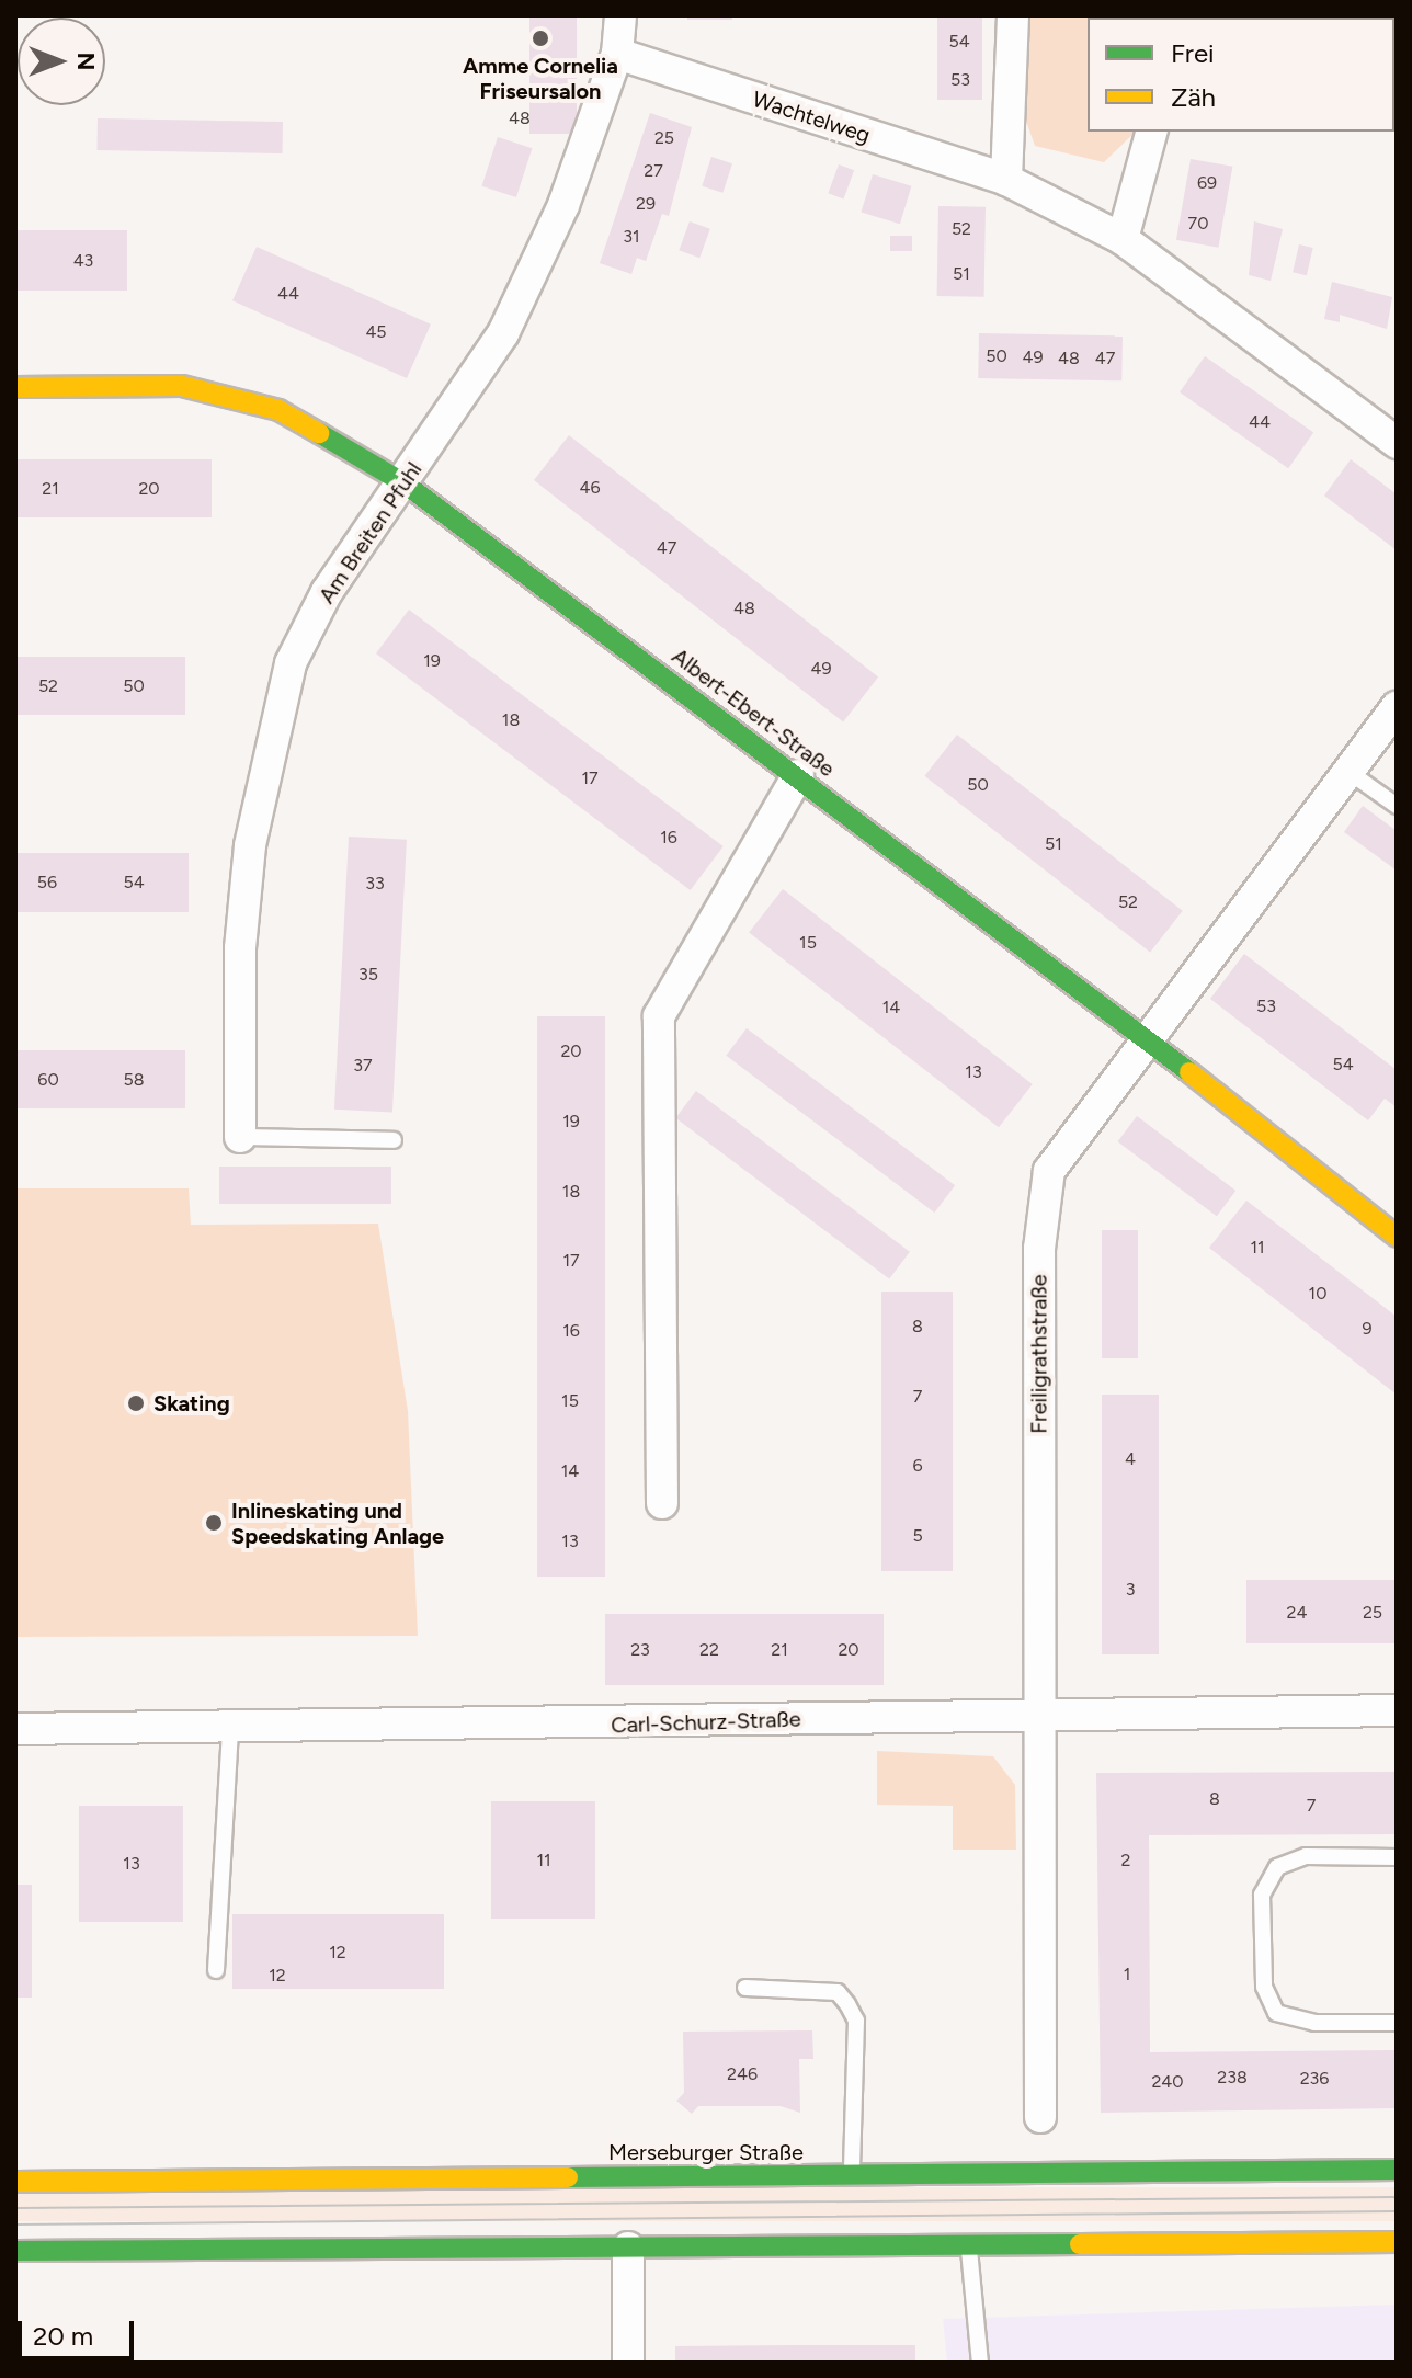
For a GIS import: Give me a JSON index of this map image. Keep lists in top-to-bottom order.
{
  "streets": {
    "main road": ["Albert-Ebert-Straße", "Merseburger Straße"],
    "street": [
      "Wachtelweg",
      "Am Breiten Pfuhl",
      "Freiligrathstraße",
      "Carl-Schurz-Straße"
    ]
  },
  "crossings": [
    ["Wachtelweg", "Am Breiten Pfuhl"],
    ["Am Breiten Pfuhl", "Albert-Ebert-Straße"],
    ["Albert-Ebert-Straße", "Freiligrathstraße"],
    ["Freiligrathstraße", "Carl-Schurz-Straße"]
  ],
  "places": ["Amme Cornelia Friseursalon", "Skating", "Inlineskating und Speedskating Anlage"],
  "house_numbers": [
    "54",
    "53",
    "48",
    "25",
    "27",
    "69",
    "29",
    "70",
    "52",
    "31",
    "43",
    "51",
    "44",
    "45",
    "50",
    "49",
    "48",
    "47",
    "44",
    "46",
    "21",
    "20",
    "47",
    "48",
    "19",
    "49",
    "52",
    "50",
    "18",
    "17",
    "50",
    "16",
    "51",
    "56",
    "54",
    "33",
    "52",
    "15",
    "35",
    "53",
    "14",
    "20",
    "54",
    "37",
    "13",
    "60",
    "58",
    "19",
    "18",
    "11",
    "17",
    "10",
    "8",
    "9",
    "16",
    "7",
    "15",
    "4",
    "6",
    "14",
    "5",
    "13",
    "3",
    "24",
    "25",
    "23",
    "22",
    "21",
    "20",
    "8",
    "7",
    "11",
    "2",
    "13",
    "12",
    "1",
    "12",
    "246",
    "238",
    "236",
    "240"
  ],
  "legend": ["Frei", "Zäh"],
  "scale_bar": "20 m",
  "north": "right"
}
